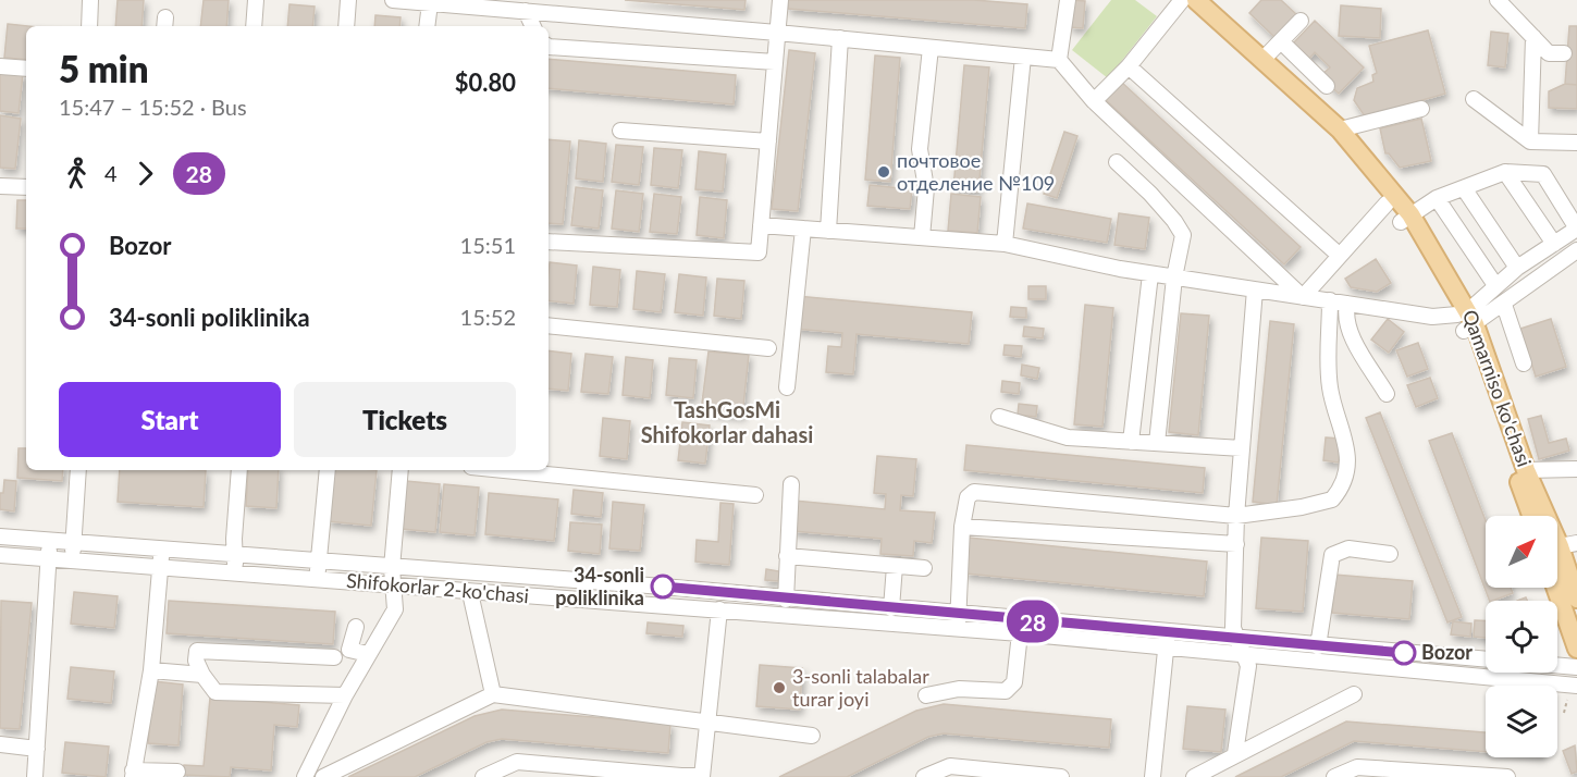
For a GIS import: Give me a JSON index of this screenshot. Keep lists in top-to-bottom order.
{
  "streets": {
    "main road": ["Qamarniso ko'chasi"],
    "street": ["Shifokorlar 2-ko'chasi"]
  },
  "districts": ["TashGosMi Shifokorlar dahasi"],
  "places": [
    "почтовое отделение №109",
    "34-sonli poliklinika",
    "Bozor",
    "3-sonli talabalar turar joyi"
  ],
  "lines": ["bus line 28"],
  "north": "top right",
  "page": {
    "on_map": "28",
    "heading": ["5 min", "15:47 – 15:52 · Bus", "$0.80"],
    "legs": ["4", "28"],
    "list": [
      {
        "name": "Bozor",
        "value": "15:51"
      },
      {
        "name": "34-sonli poliklinika",
        "value": "15:52"
      }
    ],
    "buttons": ["Start", "Tickets"]
  }
}
